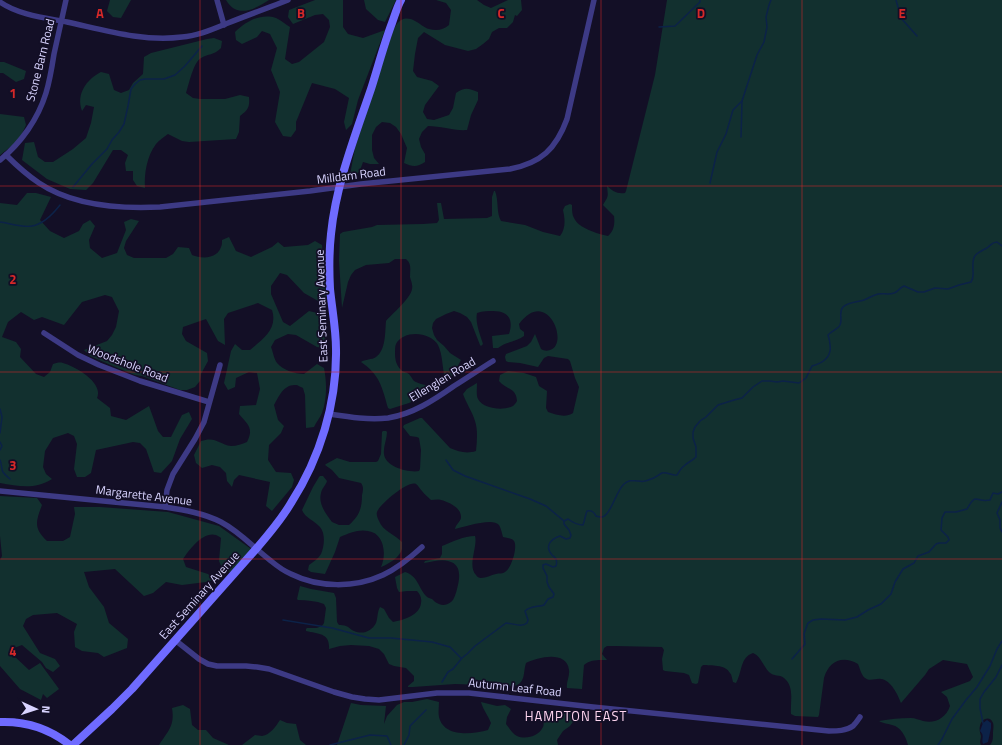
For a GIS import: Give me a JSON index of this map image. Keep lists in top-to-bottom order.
{
  "streets": {
    "street": [
      "Stone Barn Road",
      "Milldam Road",
      "East Seminary Avenue",
      "Woodshole Road",
      "Ellenglen Road",
      "Margarette Avenue",
      "Autumn Leaf Road"
    ]
  },
  "crossings": [
    ["Stone Barn Road", "Milldam Road"],
    ["Milldam Road", "East Seminary Avenue"],
    ["East Seminary Avenue", "Ellenglen Road"],
    ["East Seminary Avenue", "Margarette Avenue"],
    ["East Seminary Avenue", "Autumn Leaf Road"]
  ],
  "districts": ["HAMPTON EAST"],
  "north": "right",
  "grid": {
    "columns": [
      "A",
      "B",
      "C",
      "D",
      "E"
    ],
    "rows": [
      "1",
      "2",
      "3",
      "4"
    ]
  }
}
